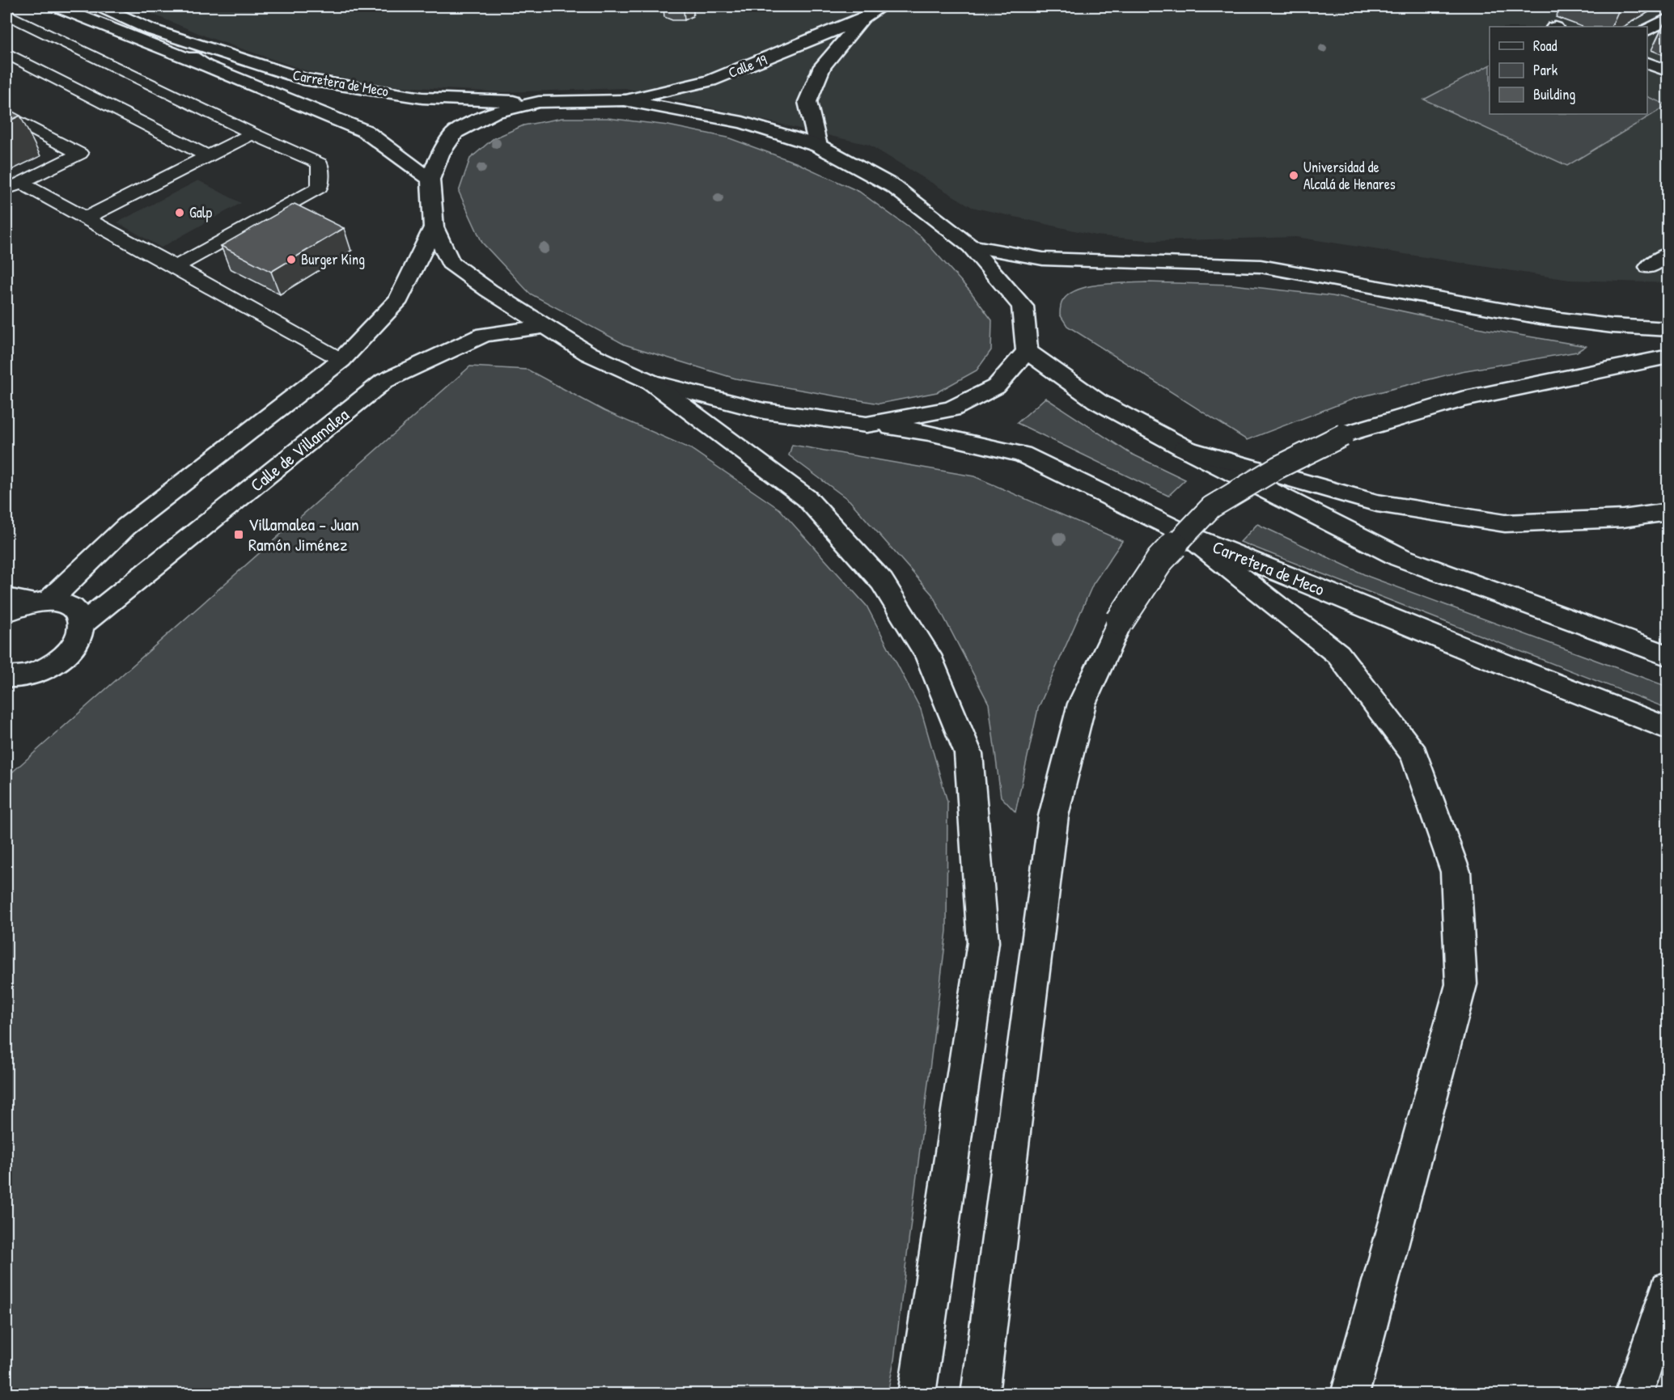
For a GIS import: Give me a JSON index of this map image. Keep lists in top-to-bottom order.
{
  "streets": {
    "main road": ["Calle 19", "Carretera de Meco", "Calle de Villamalea"]
  },
  "places": {
    "other": ["Universidad de Alcalá de Henares", "Galp", "Burger King"],
    "transit": ["Villamalea - Juan Ramón Jiménez"]
  },
  "legend": ["Road", "Park", "Building"]
}
